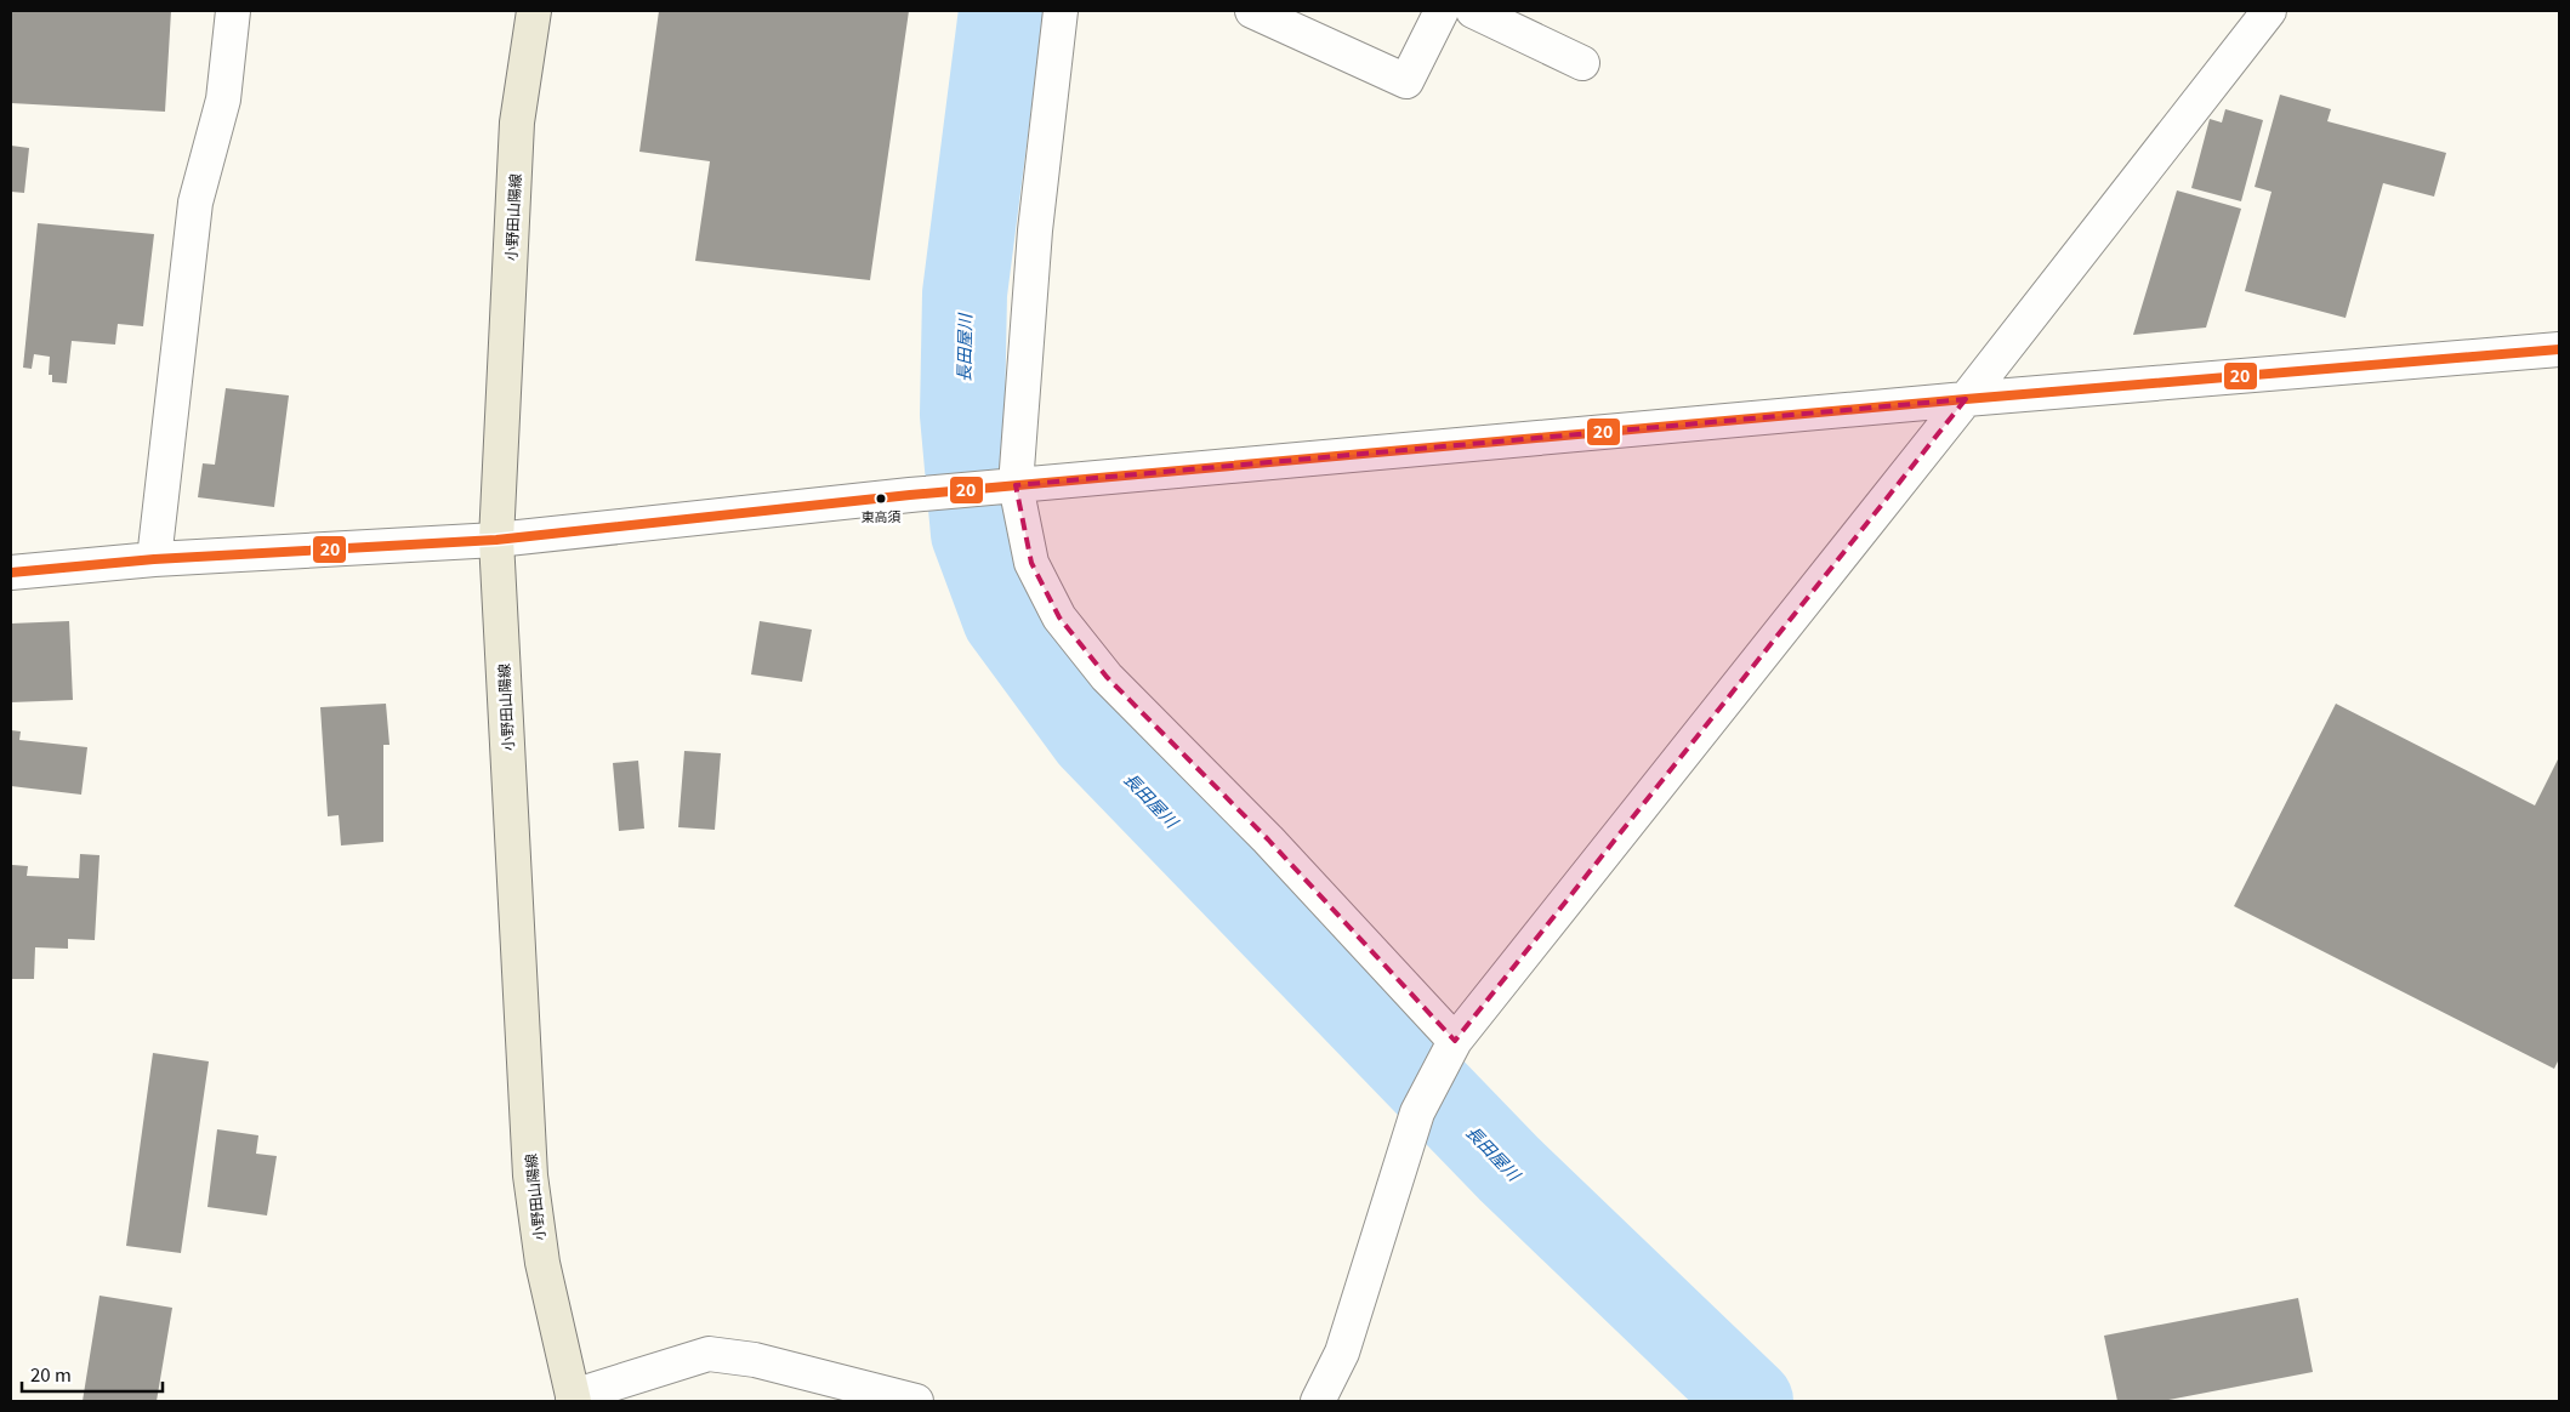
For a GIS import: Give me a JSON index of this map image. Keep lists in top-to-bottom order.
{
  "streets": {
    "main road": ["小野田山陽線"]
  },
  "water": ["長田屋川"],
  "places": ["東高須"],
  "lines": ["transit line 20"],
  "scale_bar": "20 m"
}
